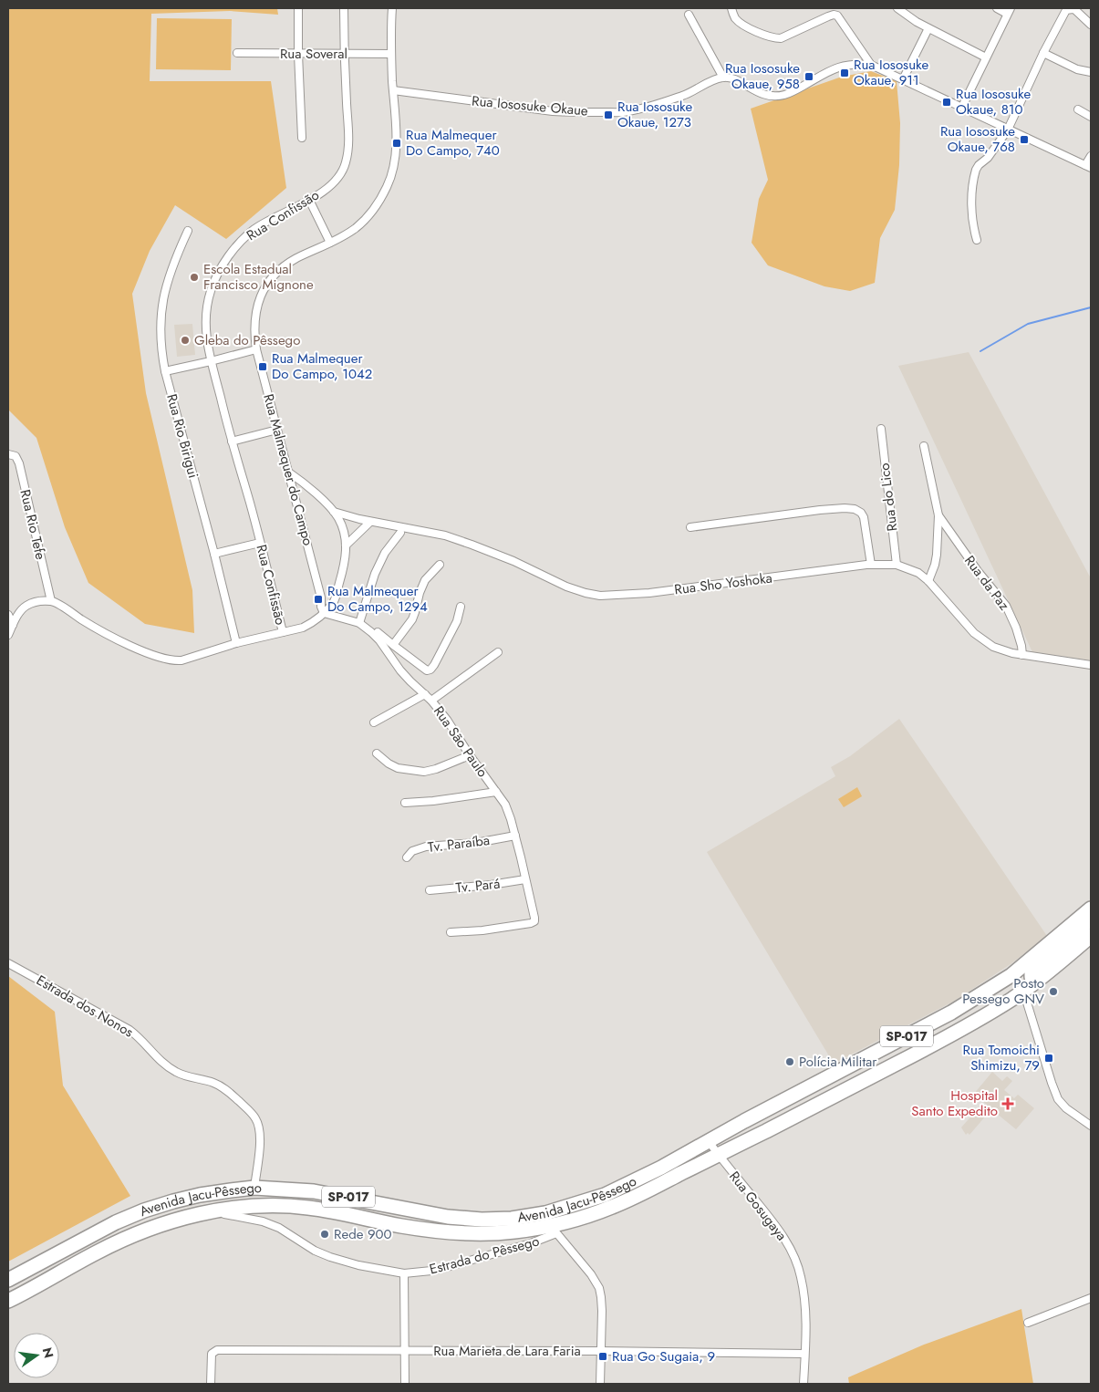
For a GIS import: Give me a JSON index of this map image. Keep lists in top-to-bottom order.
{
  "streets": {
    "highway": ["SP-017", "Avenida Jacu-Pêssego"],
    "street": [
      "Rua Soveral",
      "Rua Iososuke Okaue",
      "Rua Confissão",
      "Rua Rio Birigui",
      "Rua Malmequer do Campo",
      "Rua do Lico",
      "Rua Rio Tefe",
      "Rua da Paz",
      "Rua Sho Yoshoka",
      "Rua São Paulo",
      "Tv. Paraíba",
      "Tv. Pará",
      "Estrada dos Nonos",
      "Rua Gosugaya",
      "Estrada do Pêssego",
      "Rua Marieta de Lara Faria"
    ]
  },
  "crossings": [
    ["Rua Soveral", "Rua Confissão"],
    ["Rua Soveral", "Rua Malmequer do Campo"],
    ["Rua Iososuke Okaue", "Rua Malmequer do Campo"],
    ["Rua Malmequer do Campo", "Rua São Paulo"],
    ["Rua do Lico", "Rua Sho Yoshoka"],
    ["Rua da Paz", "Rua Sho Yoshoka"],
    ["Rua São Paulo", "Tv. Paraíba"],
    ["Rua São Paulo", "Tv. Pará"],
    ["Estrada dos Nonos", "Avenida Jacu-Pêssego"],
    ["Avenida Jacu-Pêssego", "Rua Gosugaya"],
    ["Avenida Jacu-Pêssego", "Estrada do Pêssego"],
    ["Rua Gosugaya", "Rua Marieta de Lara Faria"]
  ],
  "places": {
    "transit": [
      "Rua Iososuke Okaue, 911",
      "Rua Iososuke Okaue, 958",
      "Rua Iososuke Okaue, 810",
      "Rua Iososuke Okaue, 1273",
      "Rua Iososuke Okaue, 768",
      "Rua Malmequer Do Campo, 740",
      "Rua Malmequer Do Campo, 1042",
      "Rua Malmequer Do Campo, 1294",
      "Rua Tomoichi Shimizu, 79",
      "Rua Go Sugaia, 9"
    ],
    "other": [
      "Escola Estadual Francisco Mignone",
      "Gleba do Pêssego",
      "Posto Pessego GNV",
      "Polícia Militar",
      "Rede 900"
    ],
    "health": ["Hospital Santo Expedito"]
  },
  "north": "right"
}
